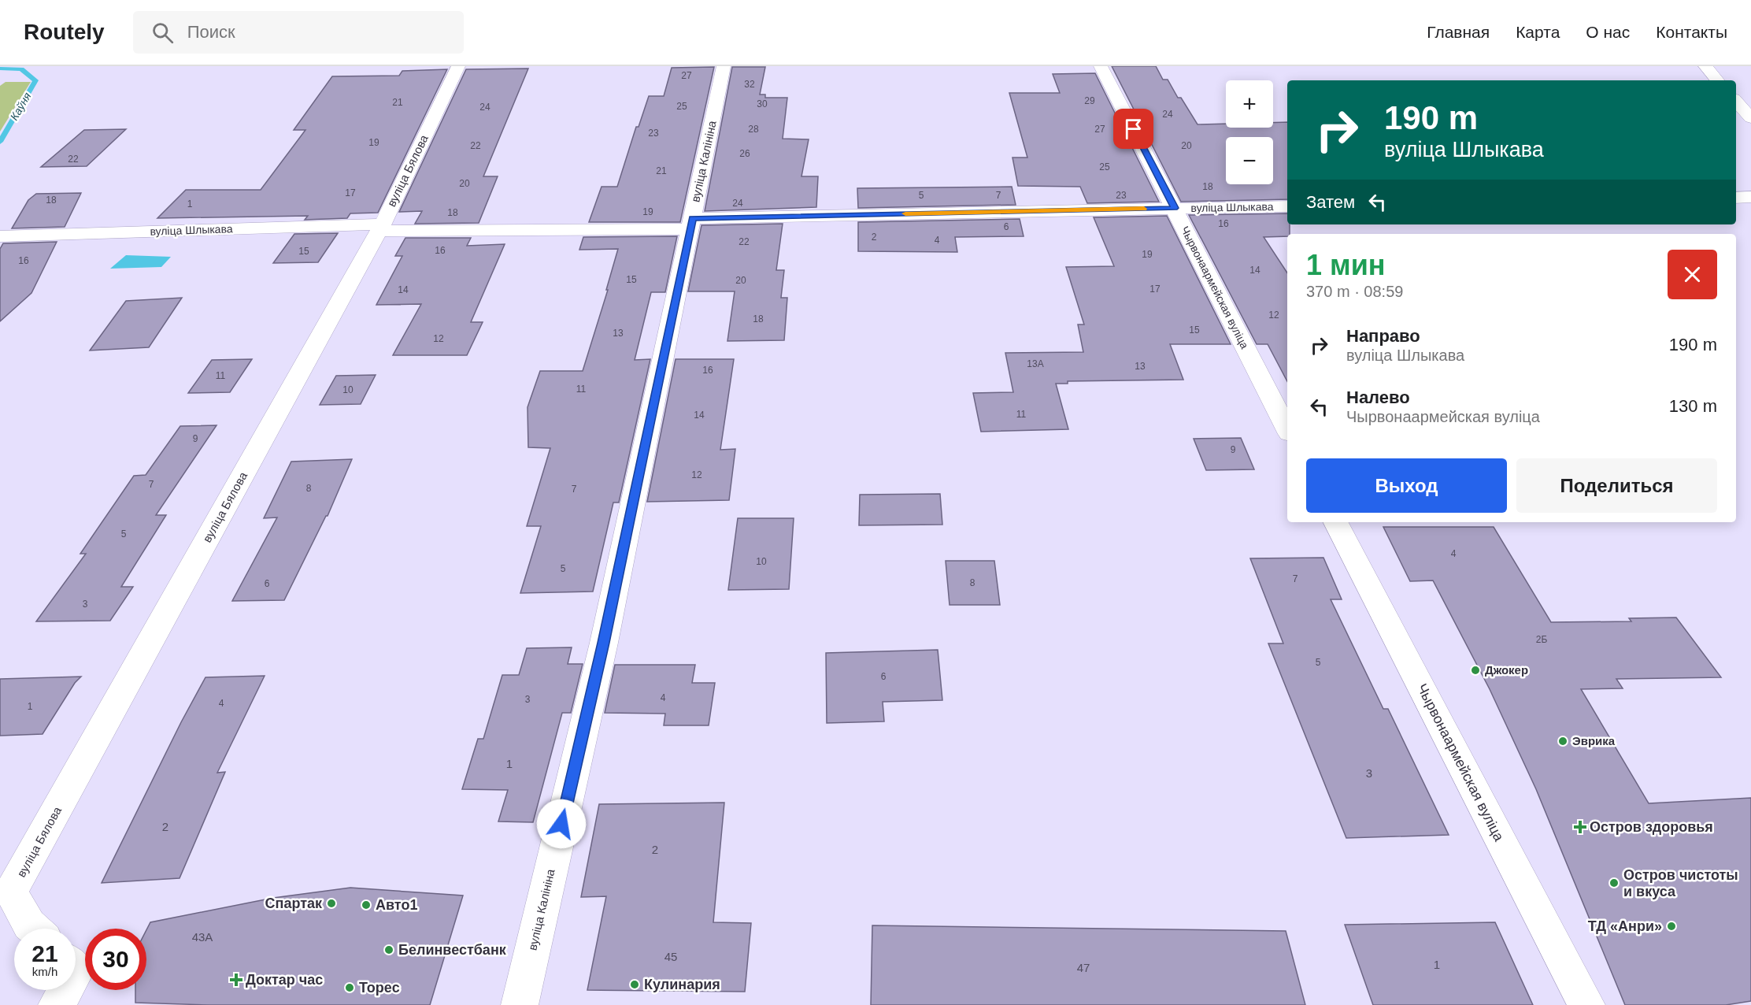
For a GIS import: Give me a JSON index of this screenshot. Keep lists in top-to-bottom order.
{
  "streets": {
    "street": [
      "вуліца Калініна",
      "вуліца Бялова",
      "вуліца Шлыкава",
      "Чырвонаармейская вуліца"
    ]
  },
  "crossings": [
    ["вуліца Калініна", "вуліца Шлыкава"],
    ["вуліца Бялова", "вуліца Шлыкава"],
    ["вуліца Шлыкава", "Чырвонаармейская вуліца"]
  ],
  "water": ["Каўня"],
  "places": {
    "other": [
      "Джокер",
      "Эврика",
      "Остров чистоты и вкуса",
      "Спартак",
      "Авто1",
      "ТД «Анри»",
      "Белинвестбанк",
      "Кулинария",
      "Торес"
    ],
    "health": ["Остров здоровья", "Доктар час"]
  },
  "house_numbers": [
    "27",
    "32",
    "29",
    "21",
    "30",
    "25",
    "24",
    "24",
    "28",
    "27",
    "23",
    "19",
    "22",
    "20",
    "26",
    "22",
    "25",
    "21",
    "20",
    "18",
    "17",
    "5",
    "7",
    "23",
    "18",
    "24",
    "1",
    "19",
    "18",
    "16",
    "6",
    "2",
    "4",
    "22",
    "16",
    "15",
    "19",
    "16",
    "14",
    "15",
    "20",
    "17",
    "14",
    "12",
    "18",
    "15",
    "13",
    "12",
    "13А",
    "13",
    "16",
    "11",
    "11",
    "10",
    "11",
    "14",
    "9",
    "9",
    "12",
    "7",
    "8",
    "7",
    "5",
    "4",
    "10",
    "5",
    "7",
    "8",
    "6",
    "3",
    "2Б",
    "5",
    "6",
    "4",
    "3",
    "4",
    "1",
    "1",
    "3",
    "2",
    "2",
    "43А",
    "45",
    "1",
    "47"
  ],
  "page": {
    "header": "Routely",
    "search": "Поиск",
    "nav": [
      "Главная",
      "Карта",
      "О нас",
      "Контакты"
    ],
    "map_buttons": ["+", "−"],
    "turn": ["190 m", "вуліца Шлыкава"],
    "then": "Затем",
    "heading": ["1 мин", "370 m · 08:59"],
    "list": [
      {
        "name": "Направо",
        "note": "вуліца Шлыкава",
        "value": "190 m"
      },
      {
        "name": "Налево",
        "note": "Чырвонаармейская вуліца",
        "value": "130 m"
      }
    ],
    "buttons": ["Выход", "Поделиться"],
    "speed": "21 km/h",
    "limit": "30"
  }
}
